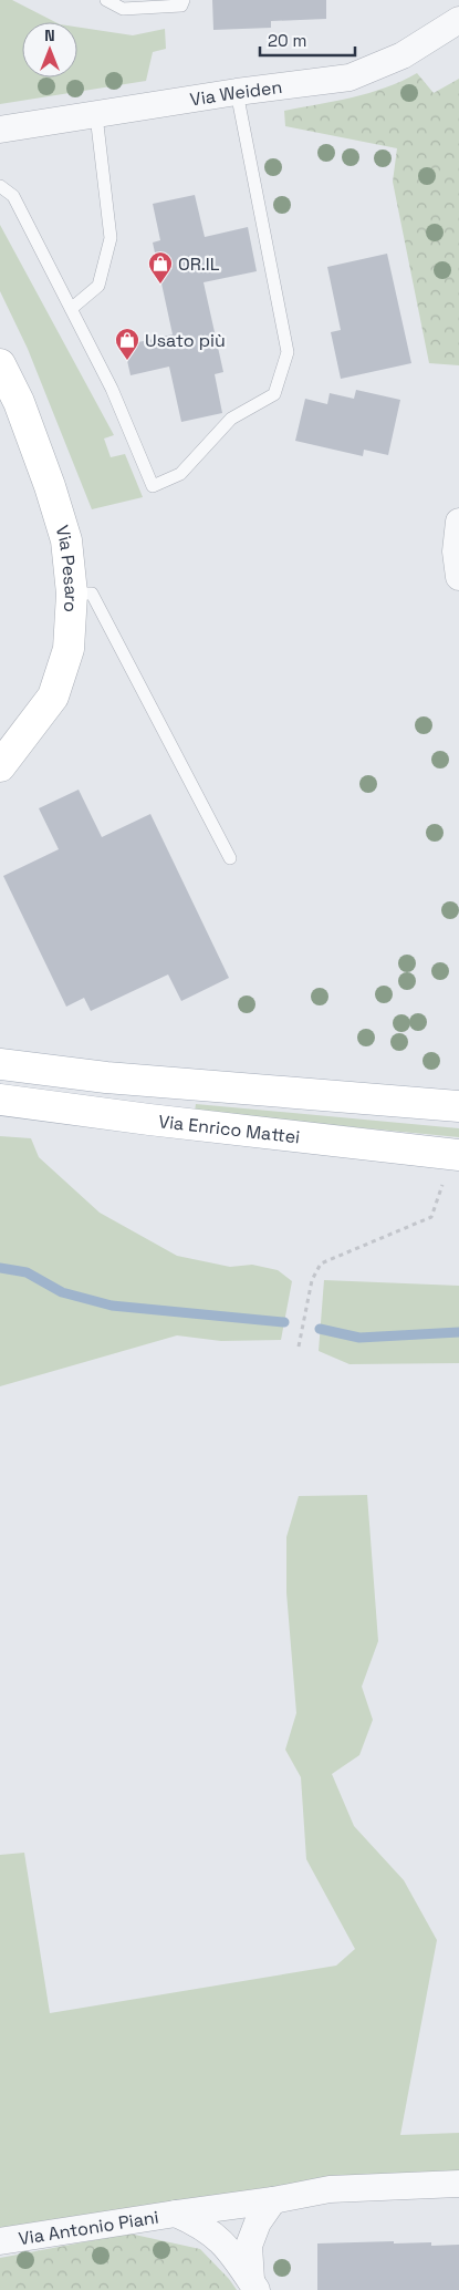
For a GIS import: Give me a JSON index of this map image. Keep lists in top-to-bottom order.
{
  "streets": {
    "main road": ["Via Pesaro", "Via Enrico Mattei"],
    "street": ["Via Weiden", "Via Antonio Piani"]
  },
  "places": {
    "shop": ["OR.IL", "Usato più"]
  },
  "scale_bar": "20 m",
  "north": "top"
}
